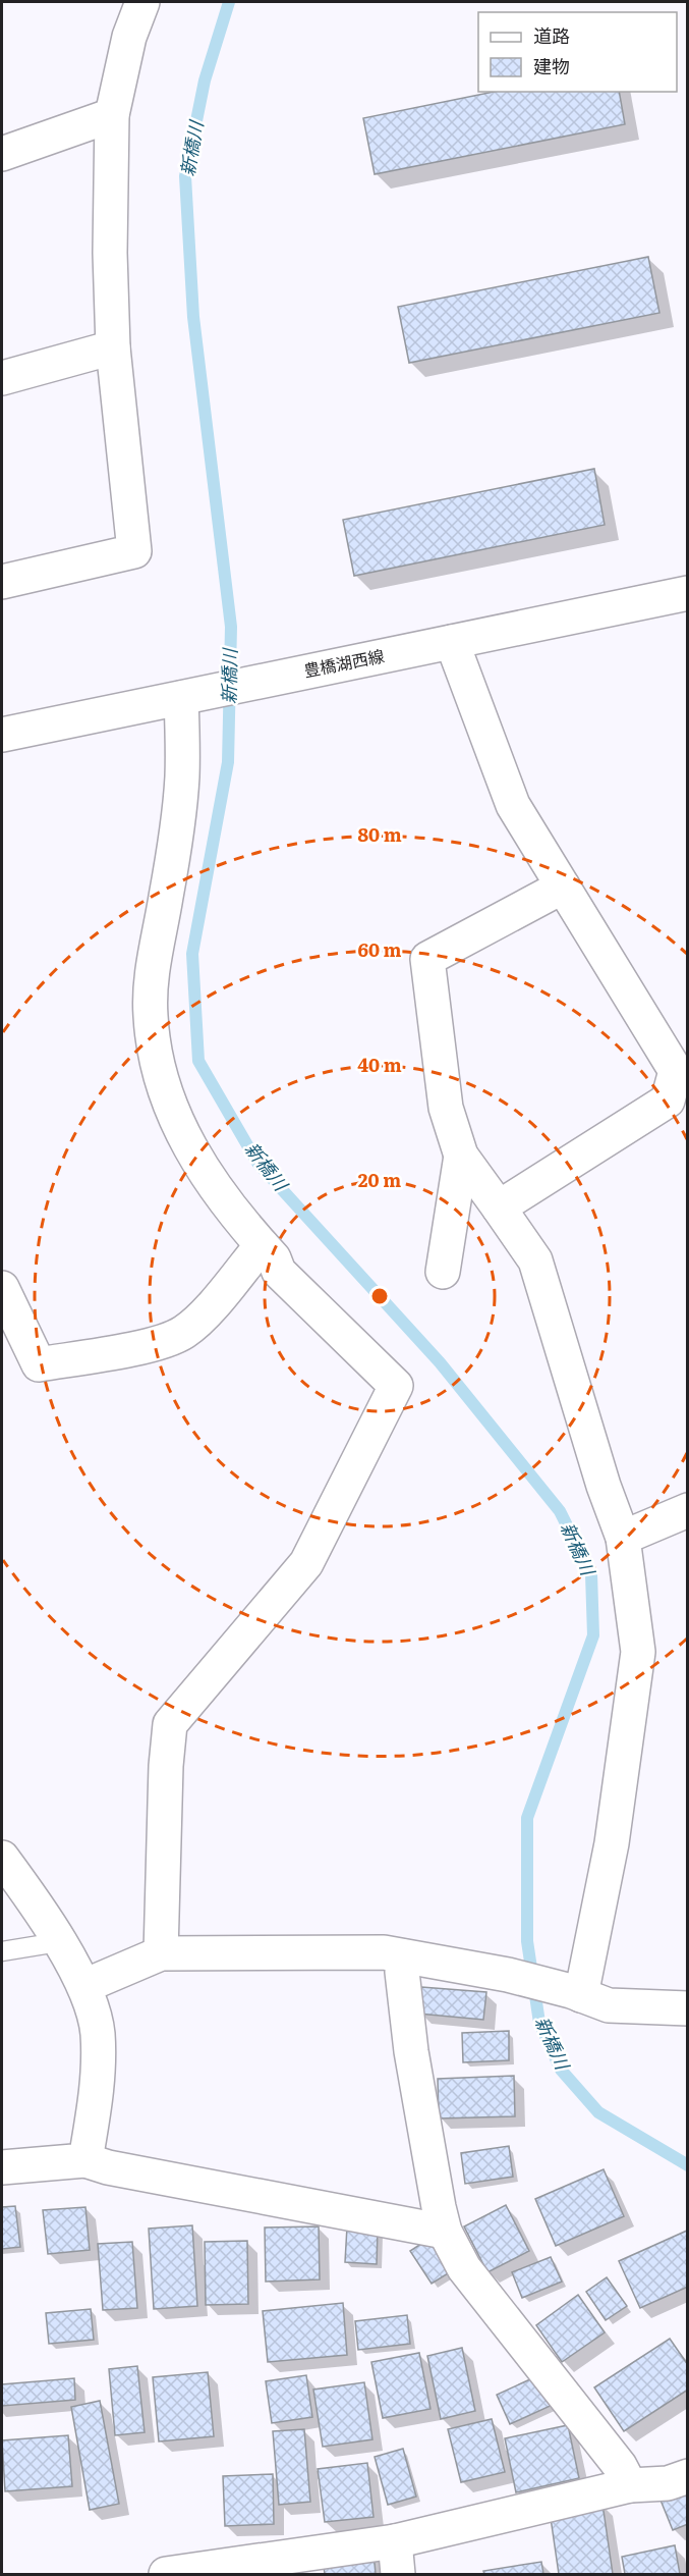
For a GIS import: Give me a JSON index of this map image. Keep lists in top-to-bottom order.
{
  "streets": {
    "street": ["豊橋湖西線"]
  },
  "water": ["新橋川"],
  "legend": ["道路", "建物"],
  "rings": [
    "80 m",
    "60 m",
    "40 m",
    "20 m"
  ]
}
